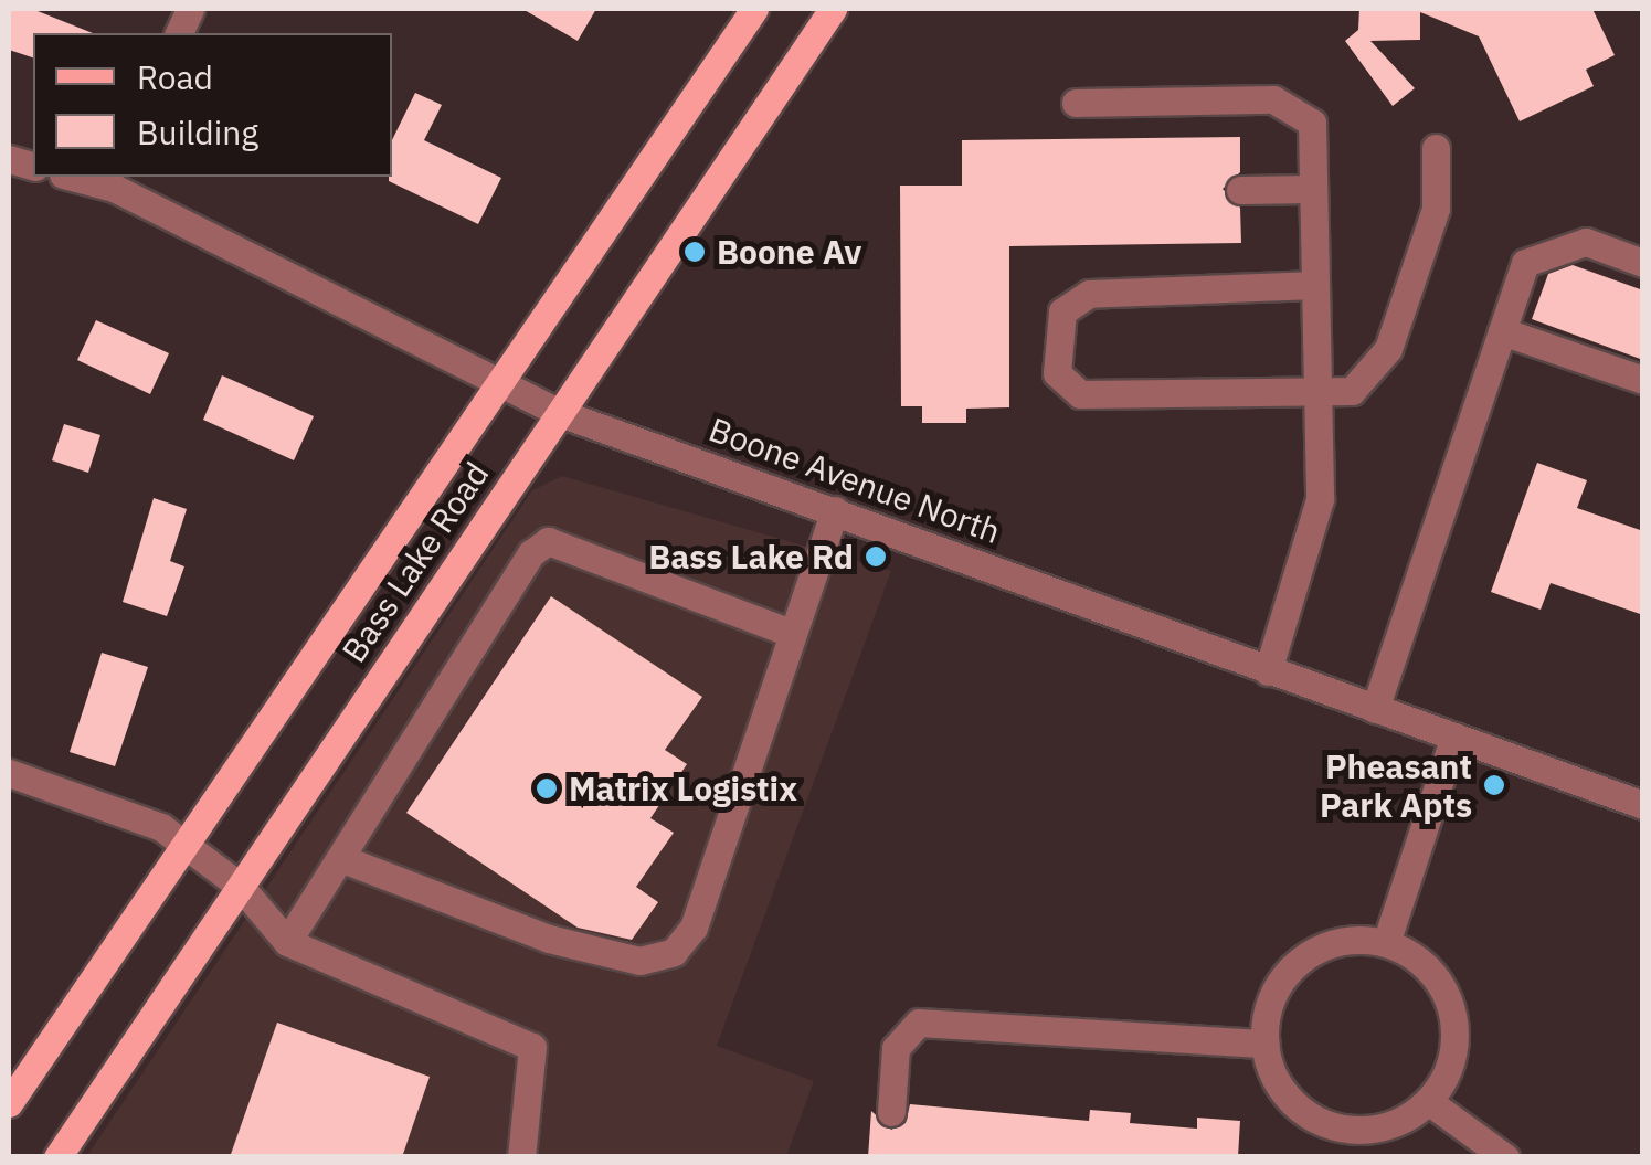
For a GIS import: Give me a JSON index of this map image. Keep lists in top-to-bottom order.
{
  "streets": {
    "main road": ["Bass Lake Road"],
    "street": ["Boone Avenue North"]
  },
  "crossings": [
    ["Boone Avenue North", "Bass Lake Road"]
  ],
  "places": [
    "Boone Av",
    "Bass Lake Rd",
    "Pheasant Park Apts",
    "Matrix Logistix"
  ],
  "legend": ["Road", "Building"]
}
